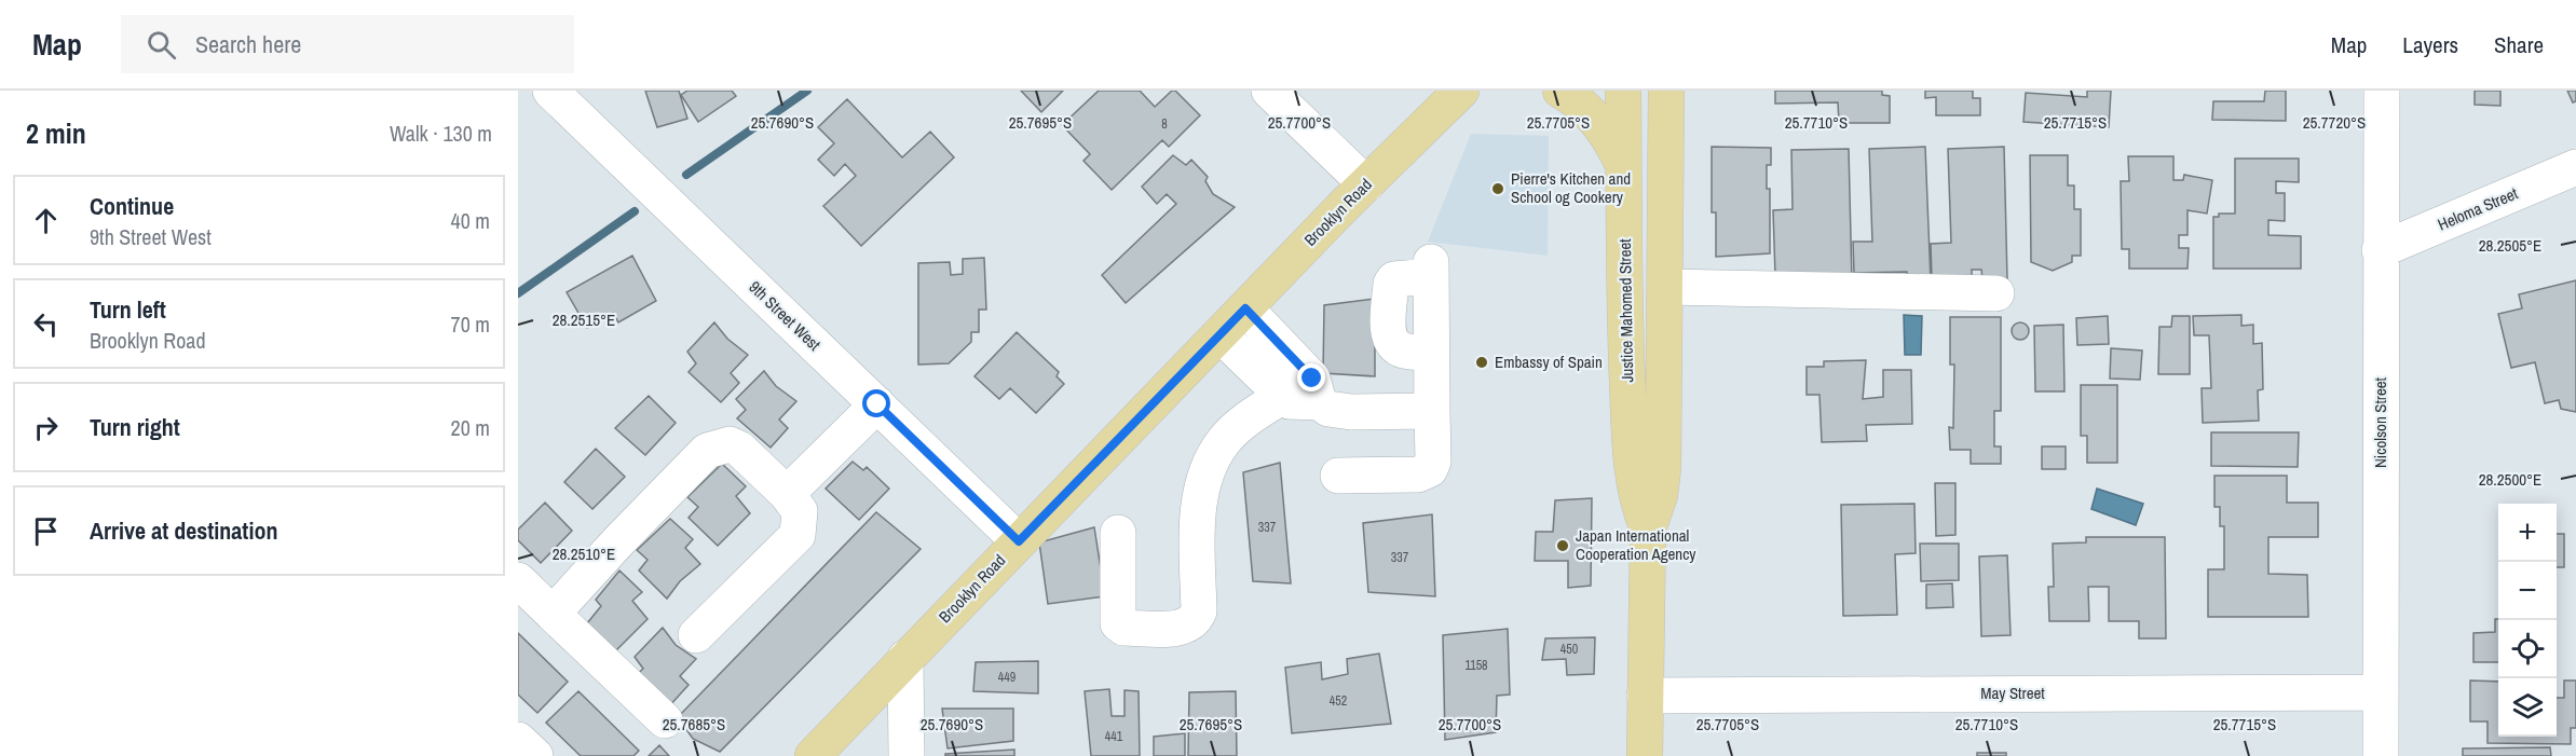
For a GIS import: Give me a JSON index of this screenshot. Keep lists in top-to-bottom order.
{
  "streets": {
    "main road": ["Brooklyn Road", "Justice Mahomed Street"],
    "street": [
      "Heloma Street",
      "9th Street West",
      "Nicolson Street",
      "May Street"
    ]
  },
  "crossings": [
    ["Heloma Street", "Nicolson Street"],
    ["Brooklyn Road", "9th Street West"],
    ["Justice Mahomed Street", "May Street"],
    ["Nicolson Street", "May Street"]
  ],
  "places": ["Pierre's Kitchen and School og Cookery", "Embassy of Spain", "Japan International Cooperation Agency"],
  "house_numbers": [
    "8",
    "337",
    "337",
    "450",
    "1158",
    "449",
    "452",
    "441"
  ],
  "page": {
    "header": "Map",
    "search": "Search here",
    "nav": ["Map", "Layers", "Share"],
    "heading": ["2 min", "Walk · 130 m"],
    "list": [
      ["Continue", "9th Street West", "40 m"],
      ["Turn left", "Brooklyn Road", "70 m"],
      ["Turn right", "20 m"],
      "Arrive at destination"
    ],
    "map_buttons": ["+", "−"]
  },
  "coordinates": [
    "25.7695°S",
    "25.7700°S",
    "25.7705°S",
    "25.7710°S",
    "25.7690°S",
    "25.7715°S",
    "25.7720°S",
    "28.2505°E",
    "28.2515°E",
    "28.2500°E",
    "28.2510°E",
    "25.7685°S"
  ]
}
